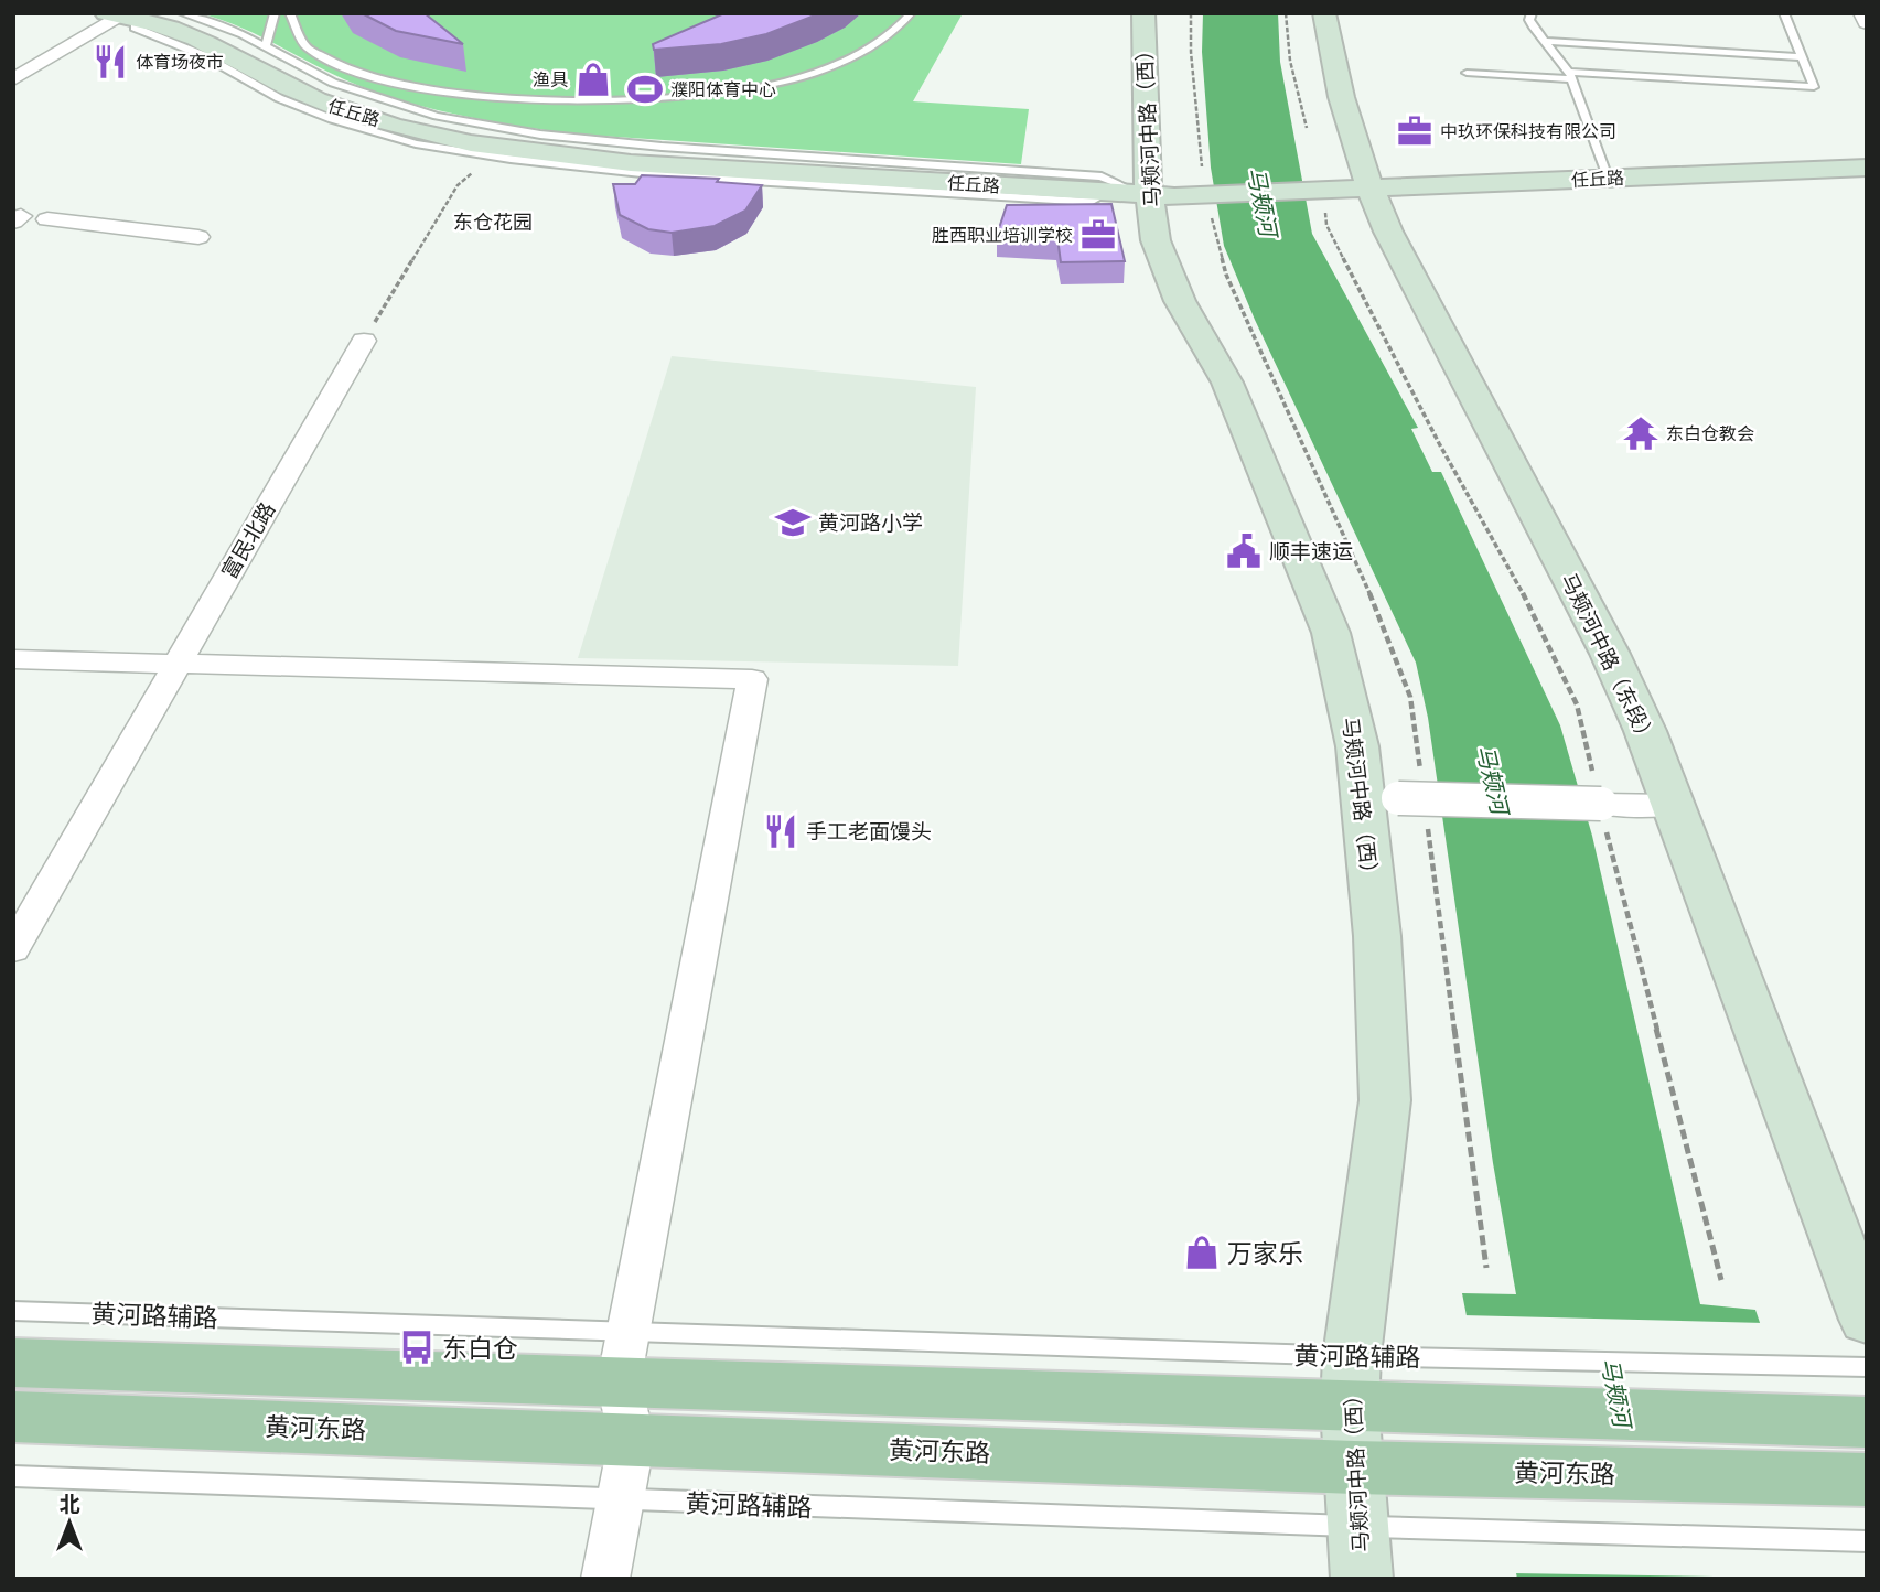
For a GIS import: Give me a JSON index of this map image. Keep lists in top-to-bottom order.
{
  "streets": {
    "main road": ["黄河东路"],
    "street": [
      "任丘路",
      "马颊河中路（西）",
      "富民北路",
      "马颊河中路（东段）"
    ],
    "lane": ["黄河路辅路"]
  },
  "crossings": [
    ["任丘路", "马颊河中路（西）"],
    ["任丘路", "马颊河中路（东段）"],
    ["马颊河中路（西）", "黄河路辅路"],
    ["马颊河中路（西）", "黄河东路"]
  ],
  "districts": ["东仓花园"],
  "water": ["马颊河"],
  "places": {
    "restaurant": ["体育场夜市", "手工老面馒头"],
    "shop": ["渔具", "万家乐"],
    "sports": ["濮阳体育中心"],
    "office": ["中玖环保科技有限公司", "胜西职业培训学校"],
    "temple": ["东白仓教会"],
    "school or university": ["黄河路小学"],
    "public building": ["顺丰速运"],
    "bus stop": ["东白仓"]
  },
  "north": "top"
}
